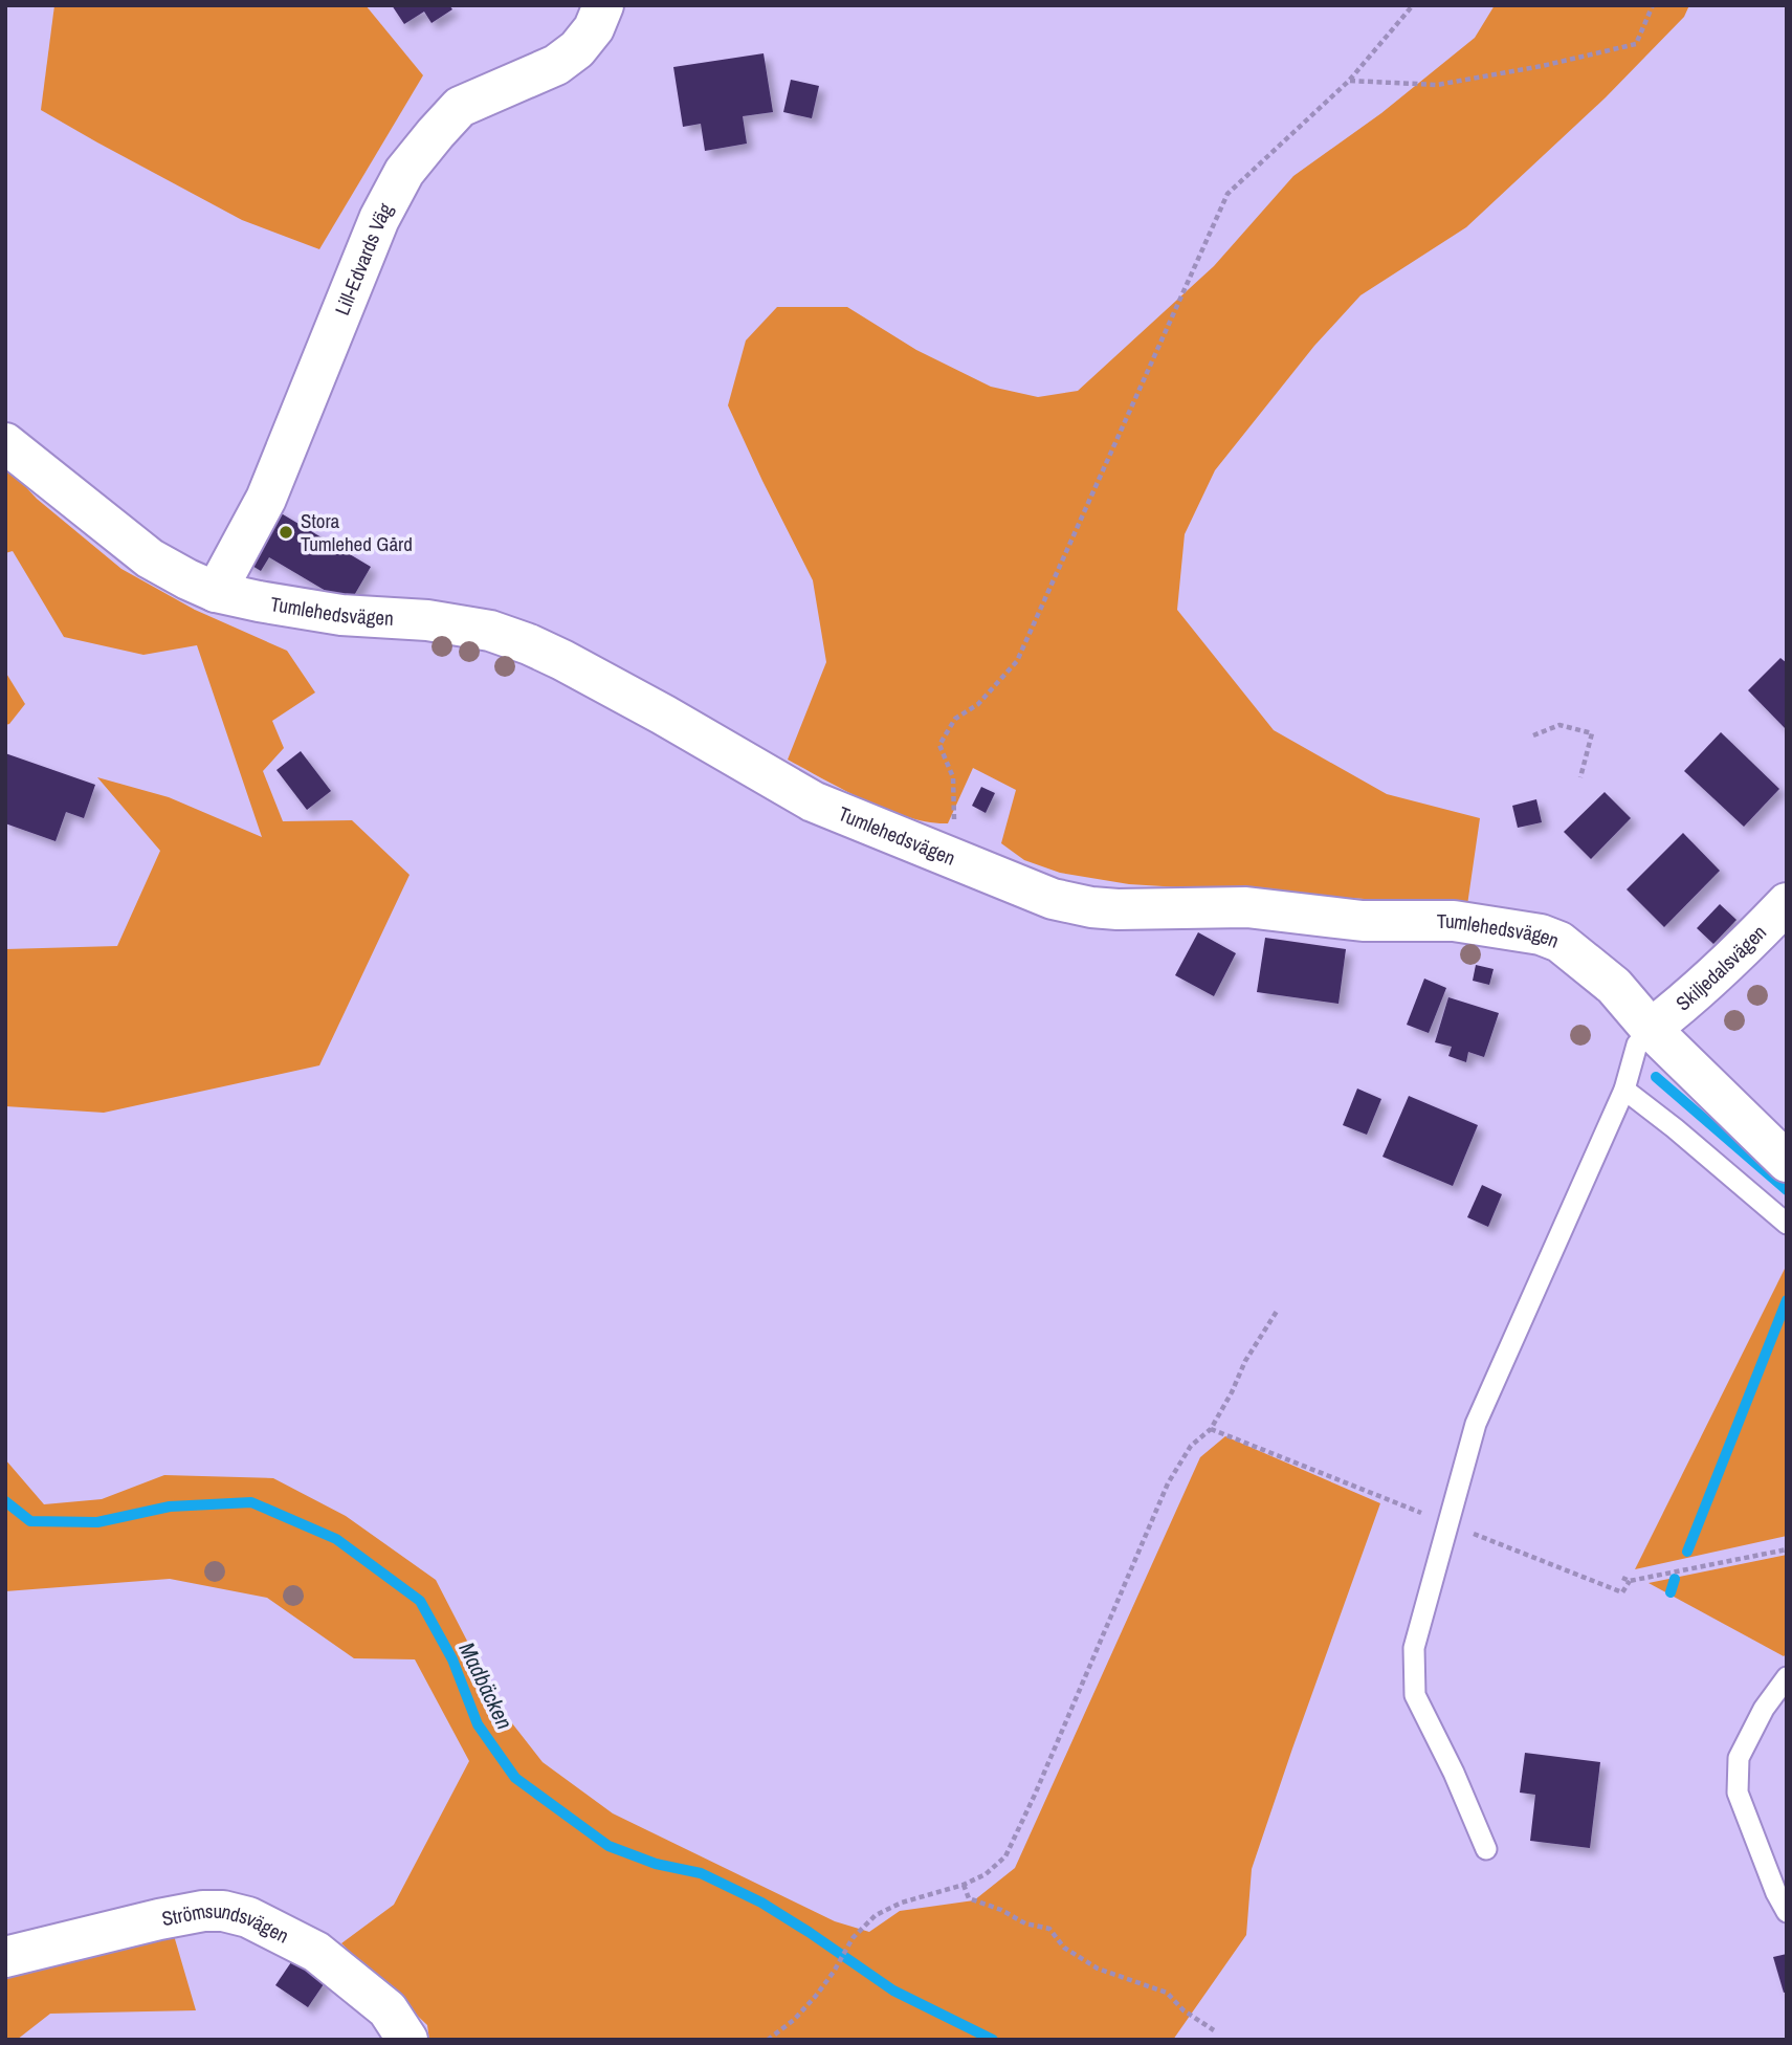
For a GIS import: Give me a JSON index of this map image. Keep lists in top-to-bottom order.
{
  "streets": {
    "street": [
      "Lill-Edvards Väg",
      "Tumlehedsvägen",
      "Skiljedalsvägen",
      "Strömsundsvägen"
    ]
  },
  "crossings": [
    ["Lill-Edvards Väg", "Tumlehedsvägen"],
    ["Tumlehedsvägen", "Skiljedalsvägen"]
  ],
  "water": ["Madbäcken"],
  "places": ["Stora Tumlehed Gård"]
}
